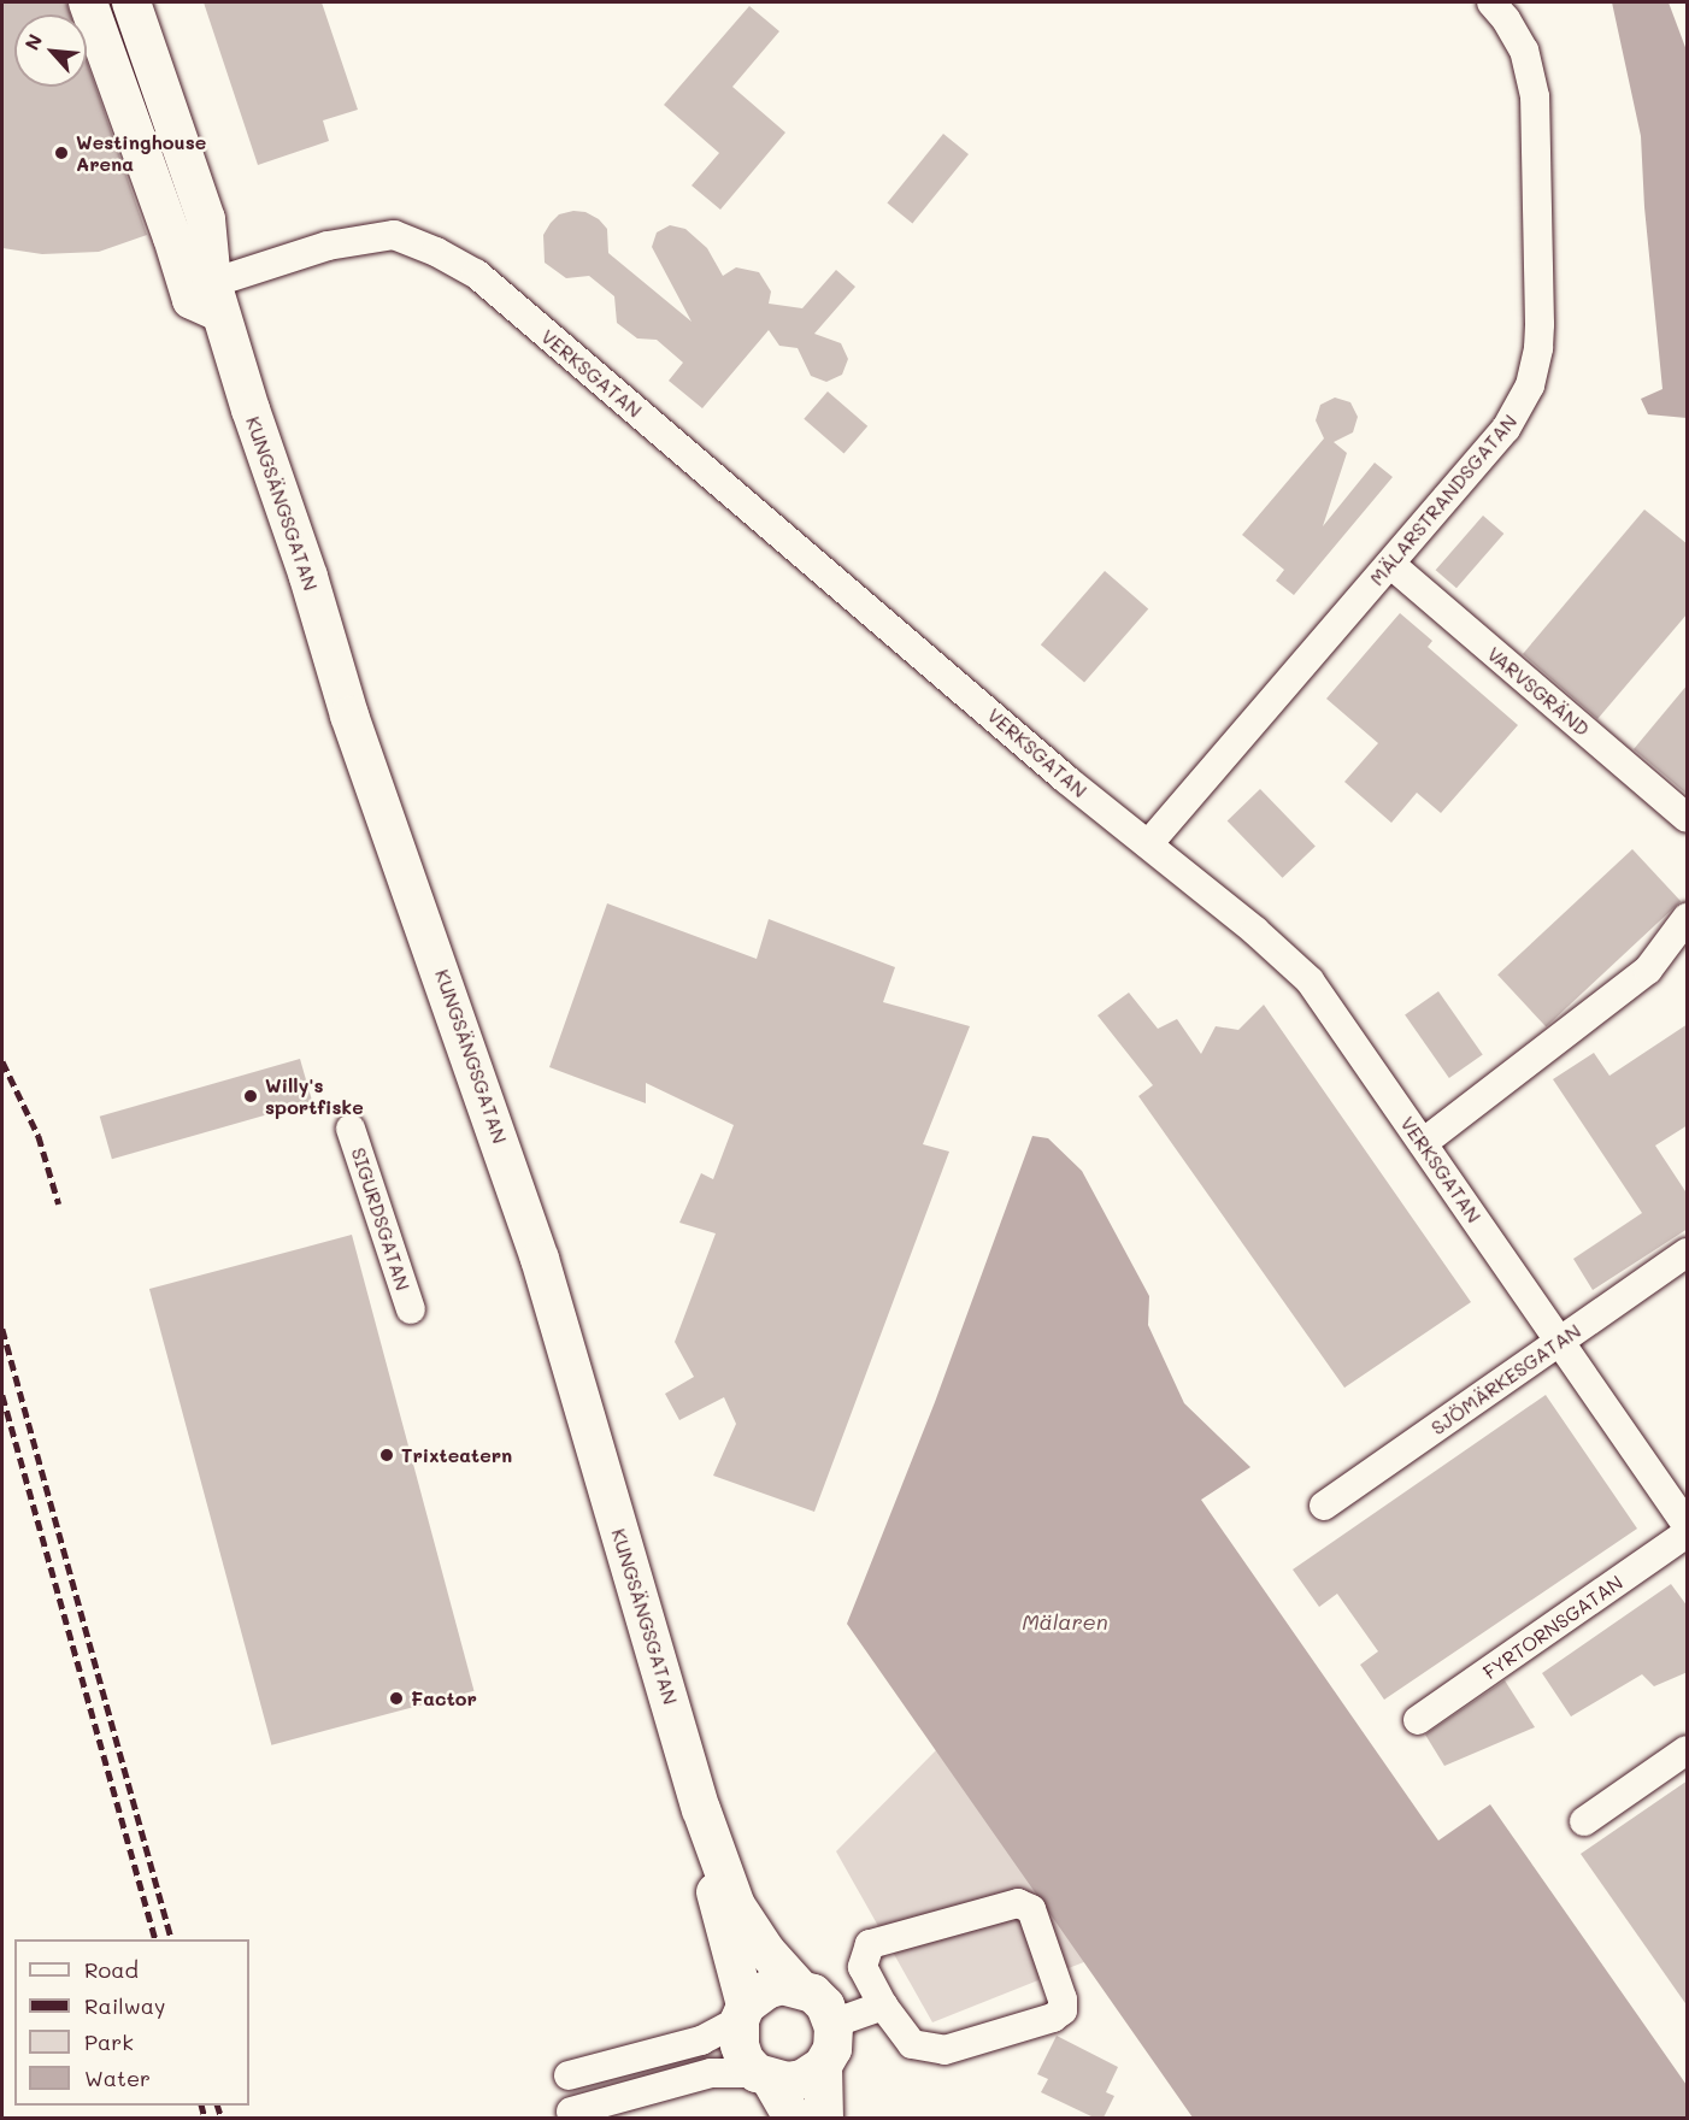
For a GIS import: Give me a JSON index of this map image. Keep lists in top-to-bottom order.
{
  "streets": {
    "main road": ["KUNGSÄNGSGATAN"],
    "street": [
      "VERKSGATAN",
      "MÄLARSTRANDSGATAN",
      "VARVSGRÄND",
      "SIGURDSGATAN",
      "SJÖMÄRKESGATAN",
      "FYRTORNSGATAN"
    ]
  },
  "crossings": [
    ["VERKSGATAN", "MÄLARSTRANDSGATAN"],
    ["VERKSGATAN", "KUNGSÄNGSGATAN"],
    ["VERKSGATAN", "SJÖMÄRKESGATAN"],
    ["MÄLARSTRANDSGATAN", "VARVSGRÄND"]
  ],
  "water": ["Mälaren"],
  "places": [
    "Westinghouse Arena",
    "Willy's sportfiske",
    "Trixteatern",
    "Factor"
  ],
  "legend": [
    "Road",
    "Railway",
    "Park",
    "Water"
  ],
  "north": "top left"
}
